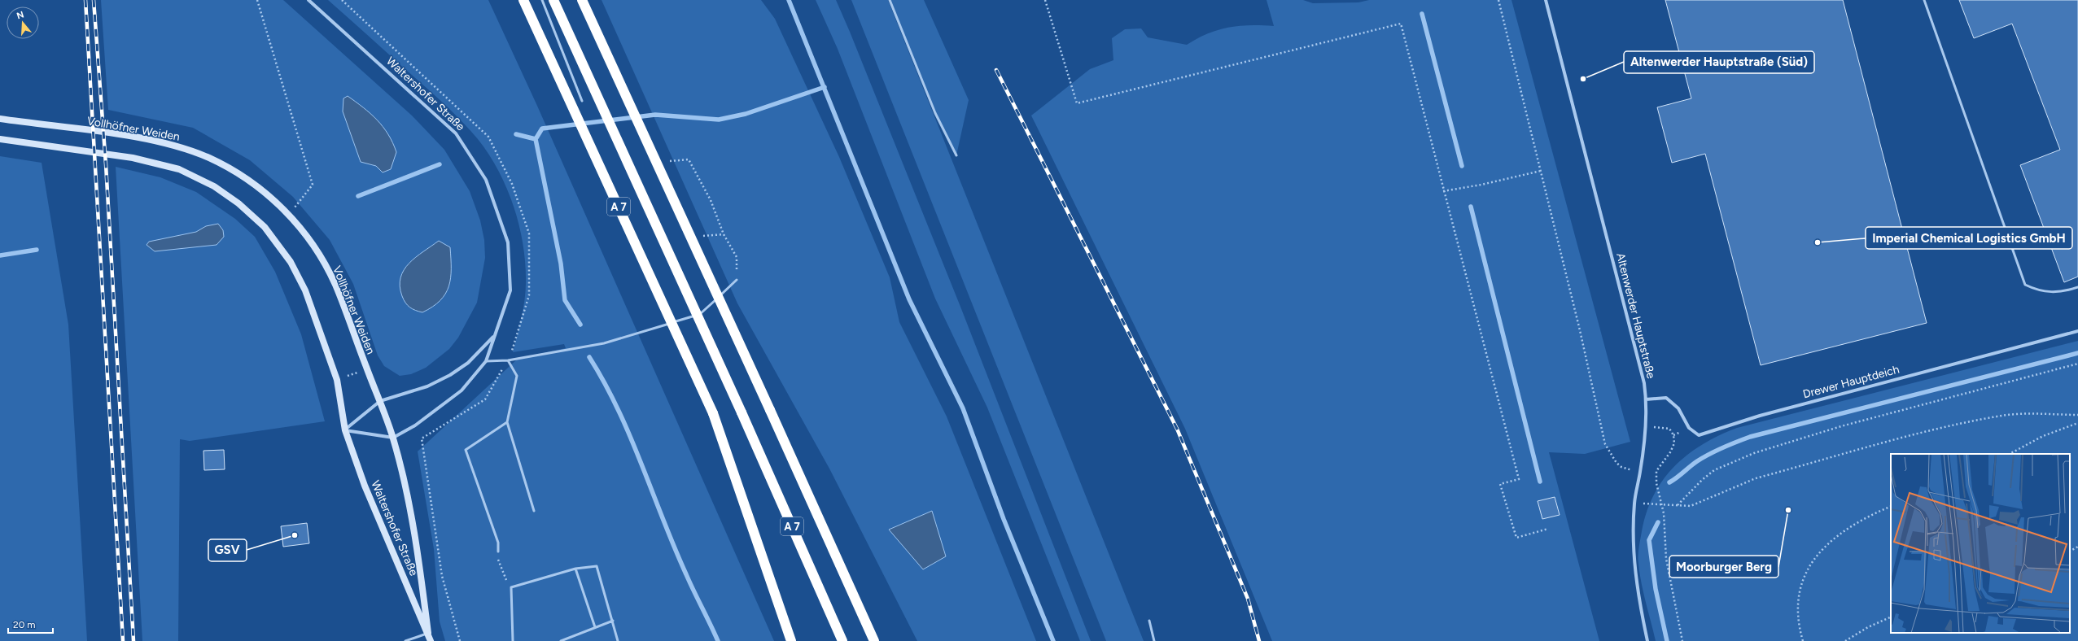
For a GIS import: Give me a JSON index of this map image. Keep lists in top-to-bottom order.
{
  "streets": {
    "highway": ["A 7"],
    "main road": ["Waltershofer Straße", "Vollhöfner Weiden"],
    "street": ["Altenwerder Hauptstraße", "Drewer Hauptdeich"]
  },
  "crossings": [
    ["Waltershofer Straße", "Vollhöfner Weiden"],
    ["Altenwerder Hauptstraße", "Drewer Hauptdeich"]
  ],
  "places": [
    "Altenwerder Hauptstraße (Süd)",
    "Imperial Chemical Logistics GmbH",
    "Moorburger Berg",
    "GSV"
  ],
  "scale_bar": "20 m",
  "north": "top"
}
